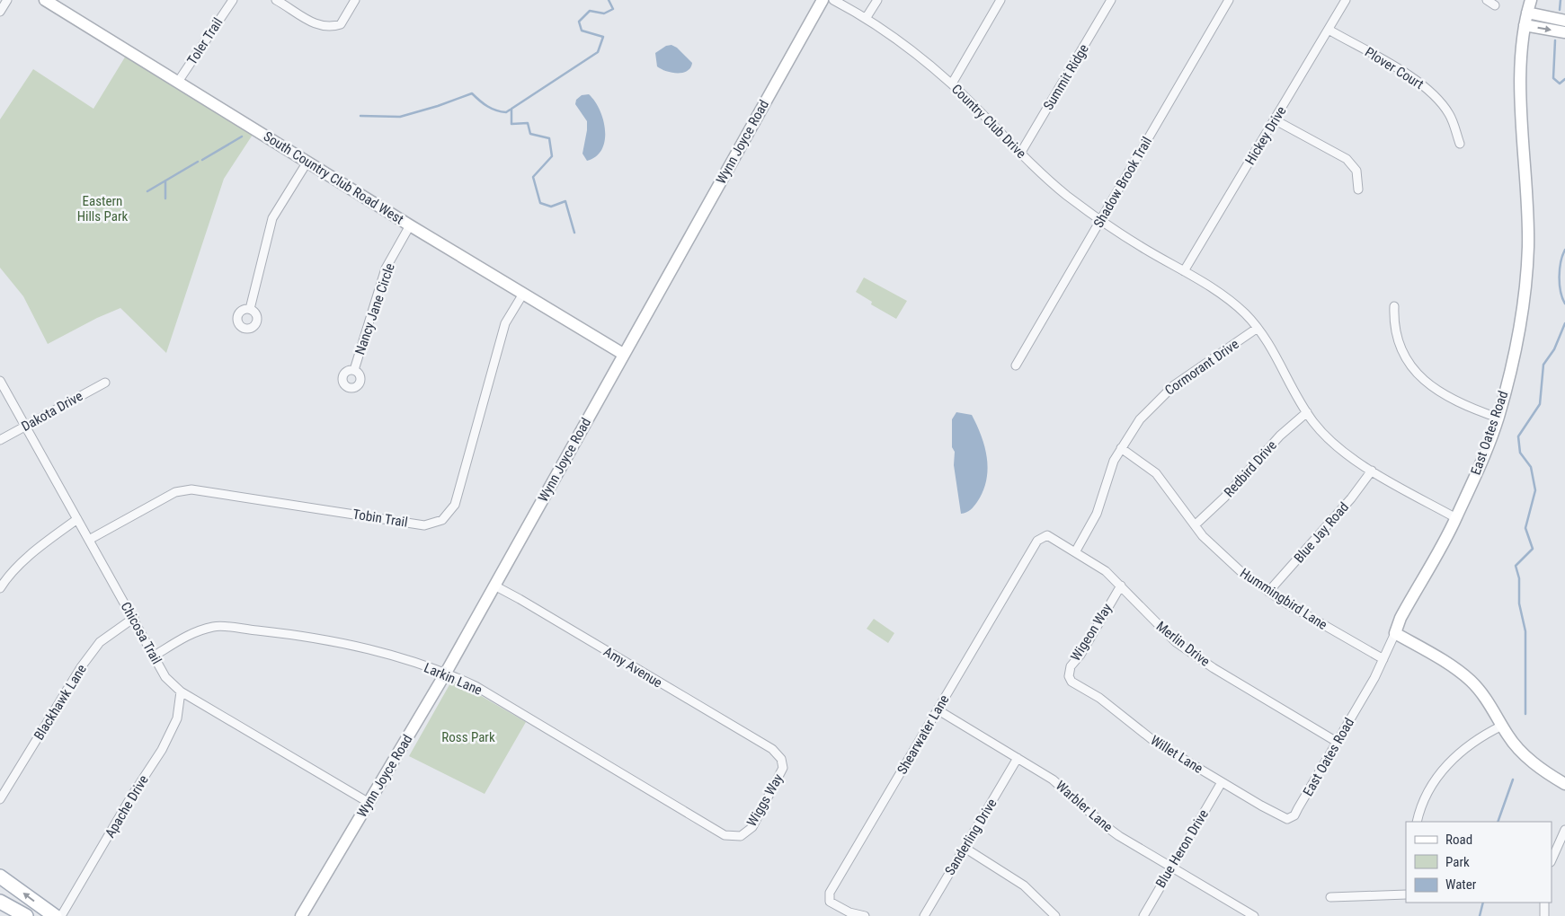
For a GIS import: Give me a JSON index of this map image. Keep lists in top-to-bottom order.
{
  "streets": {
    "street": [
      "Toler Trail",
      "Plover Court",
      "Summit Ridge",
      "Country Club Drive",
      "Hickey Drive",
      "Wynn Joyce Road",
      "South Country Club Road West",
      "Shadow Brook Trail",
      "Nancy Jane Circle",
      "Cormorant Drive",
      "Dakota Drive",
      "East Oates Road",
      "Redbird Drive",
      "Tobin Trail",
      "Blue Jay Road",
      "Hummingbird Lane",
      "Wigeon Way",
      "Chicosa Trail",
      "Merlin Drive",
      "Amy Avenue",
      "Larkin Lane",
      "Blackhawk Lane",
      "Shearwater Lane",
      "Willet Lane",
      "Wiggs Way",
      "Apache Drive",
      "Warbler Lane",
      "Sanderling Drive",
      "Blue Heron Drive"
    ]
  },
  "crossings": [
    ["Toler Trail", "South Country Club Road West"],
    ["Plover Court", "Hickey Drive"],
    ["Summit Ridge", "Country Club Drive"],
    ["Country Club Drive", "Hickey Drive"],
    ["Country Club Drive", "Shadow Brook Trail"],
    ["Country Club Drive", "Cormorant Drive"],
    ["Country Club Drive", "East Oates Road"],
    ["Country Club Drive", "Redbird Drive"],
    ["Country Club Drive", "Blue Jay Road"],
    ["Wynn Joyce Road", "South Country Club Road West"],
    ["Wynn Joyce Road", "Chicosa Trail"],
    ["Wynn Joyce Road", "Amy Avenue"],
    ["Wynn Joyce Road", "Larkin Lane"],
    ["South Country Club Road West", "Nancy Jane Circle"],
    ["South Country Club Road West", "Tobin Trail"],
    ["Cormorant Drive", "Hummingbird Lane"],
    ["Cormorant Drive", "Merlin Drive"],
    ["Dakota Drive", "Chicosa Trail"],
    ["East Oates Road", "Hummingbird Lane"],
    ["East Oates Road", "Merlin Drive"],
    ["East Oates Road", "Willet Lane"],
    ["Redbird Drive", "Hummingbird Lane"],
    ["Tobin Trail", "Chicosa Trail"],
    ["Blue Jay Road", "Hummingbird Lane"],
    ["Wigeon Way", "Merlin Drive"],
    ["Wigeon Way", "Willet Lane"],
    ["Chicosa Trail", "Larkin Lane"],
    ["Chicosa Trail", "Blackhawk Lane"],
    ["Chicosa Trail", "Apache Drive"],
    ["Merlin Drive", "Shearwater Lane"],
    ["Amy Avenue", "Wiggs Way"],
    ["Larkin Lane", "Wiggs Way"],
    ["Shearwater Lane", "Warbler Lane"],
    ["Willet Lane", "Blue Heron Drive"],
    ["Warbler Lane", "Sanderling Drive"],
    ["Warbler Lane", "Blue Heron Drive"]
  ],
  "parks": ["Eastern Hills Park", "Ross Park"],
  "legend": ["Road", "Park", "Water"]
}
